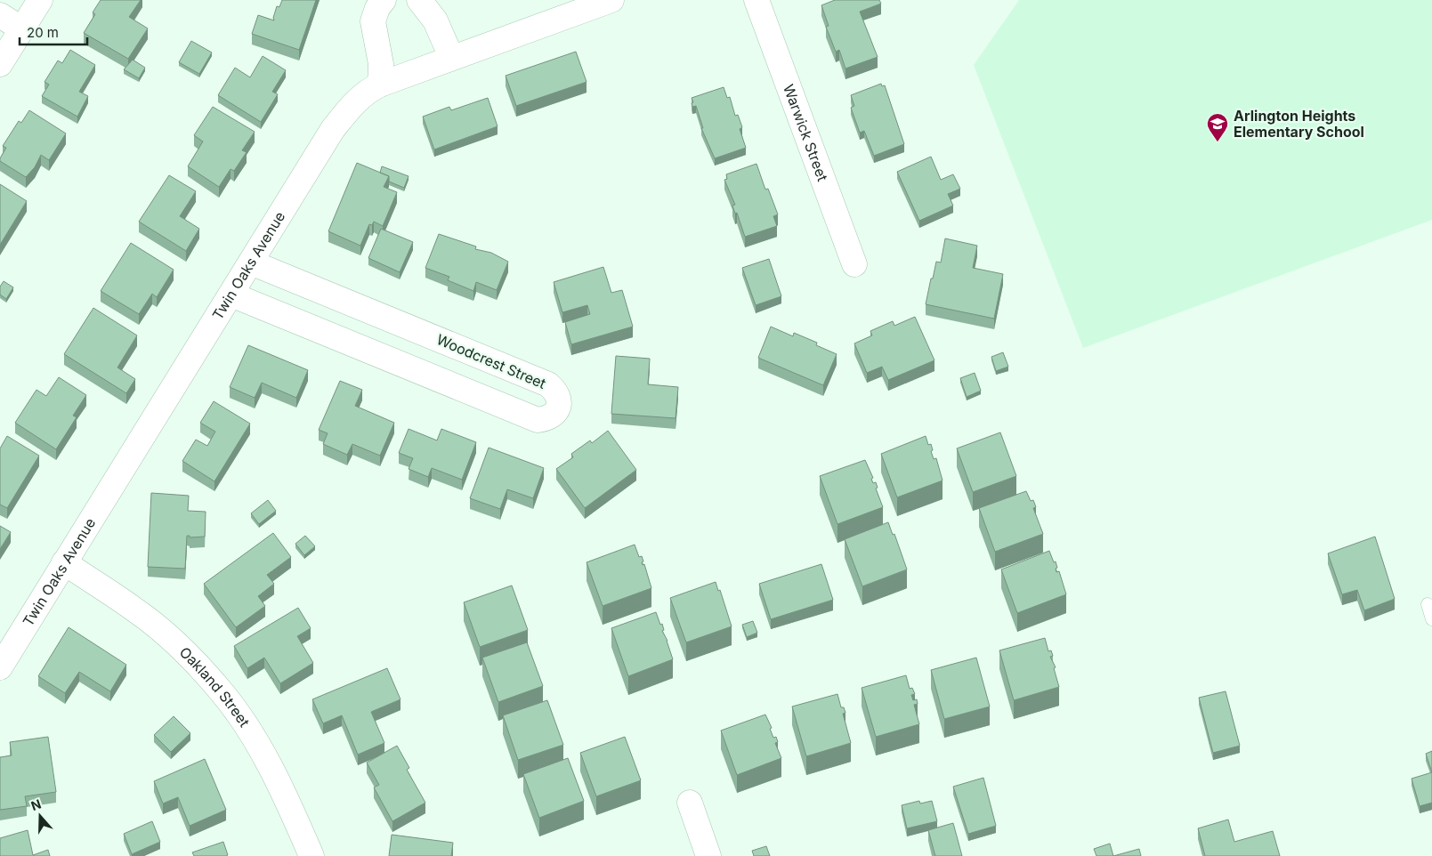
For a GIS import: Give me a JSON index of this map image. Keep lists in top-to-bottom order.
{
  "streets": {
    "street": [
      "Warwick Street",
      "Twin Oaks Avenue",
      "Woodcrest Street",
      "Oakland Street"
    ]
  },
  "crossings": [
    ["Twin Oaks Avenue", "Woodcrest Street"],
    ["Twin Oaks Avenue", "Oakland Street"]
  ],
  "places": {
    "school or university": ["Arlington Heights Elementary School"]
  },
  "scale_bar": "20 m",
  "north": "top"
}
